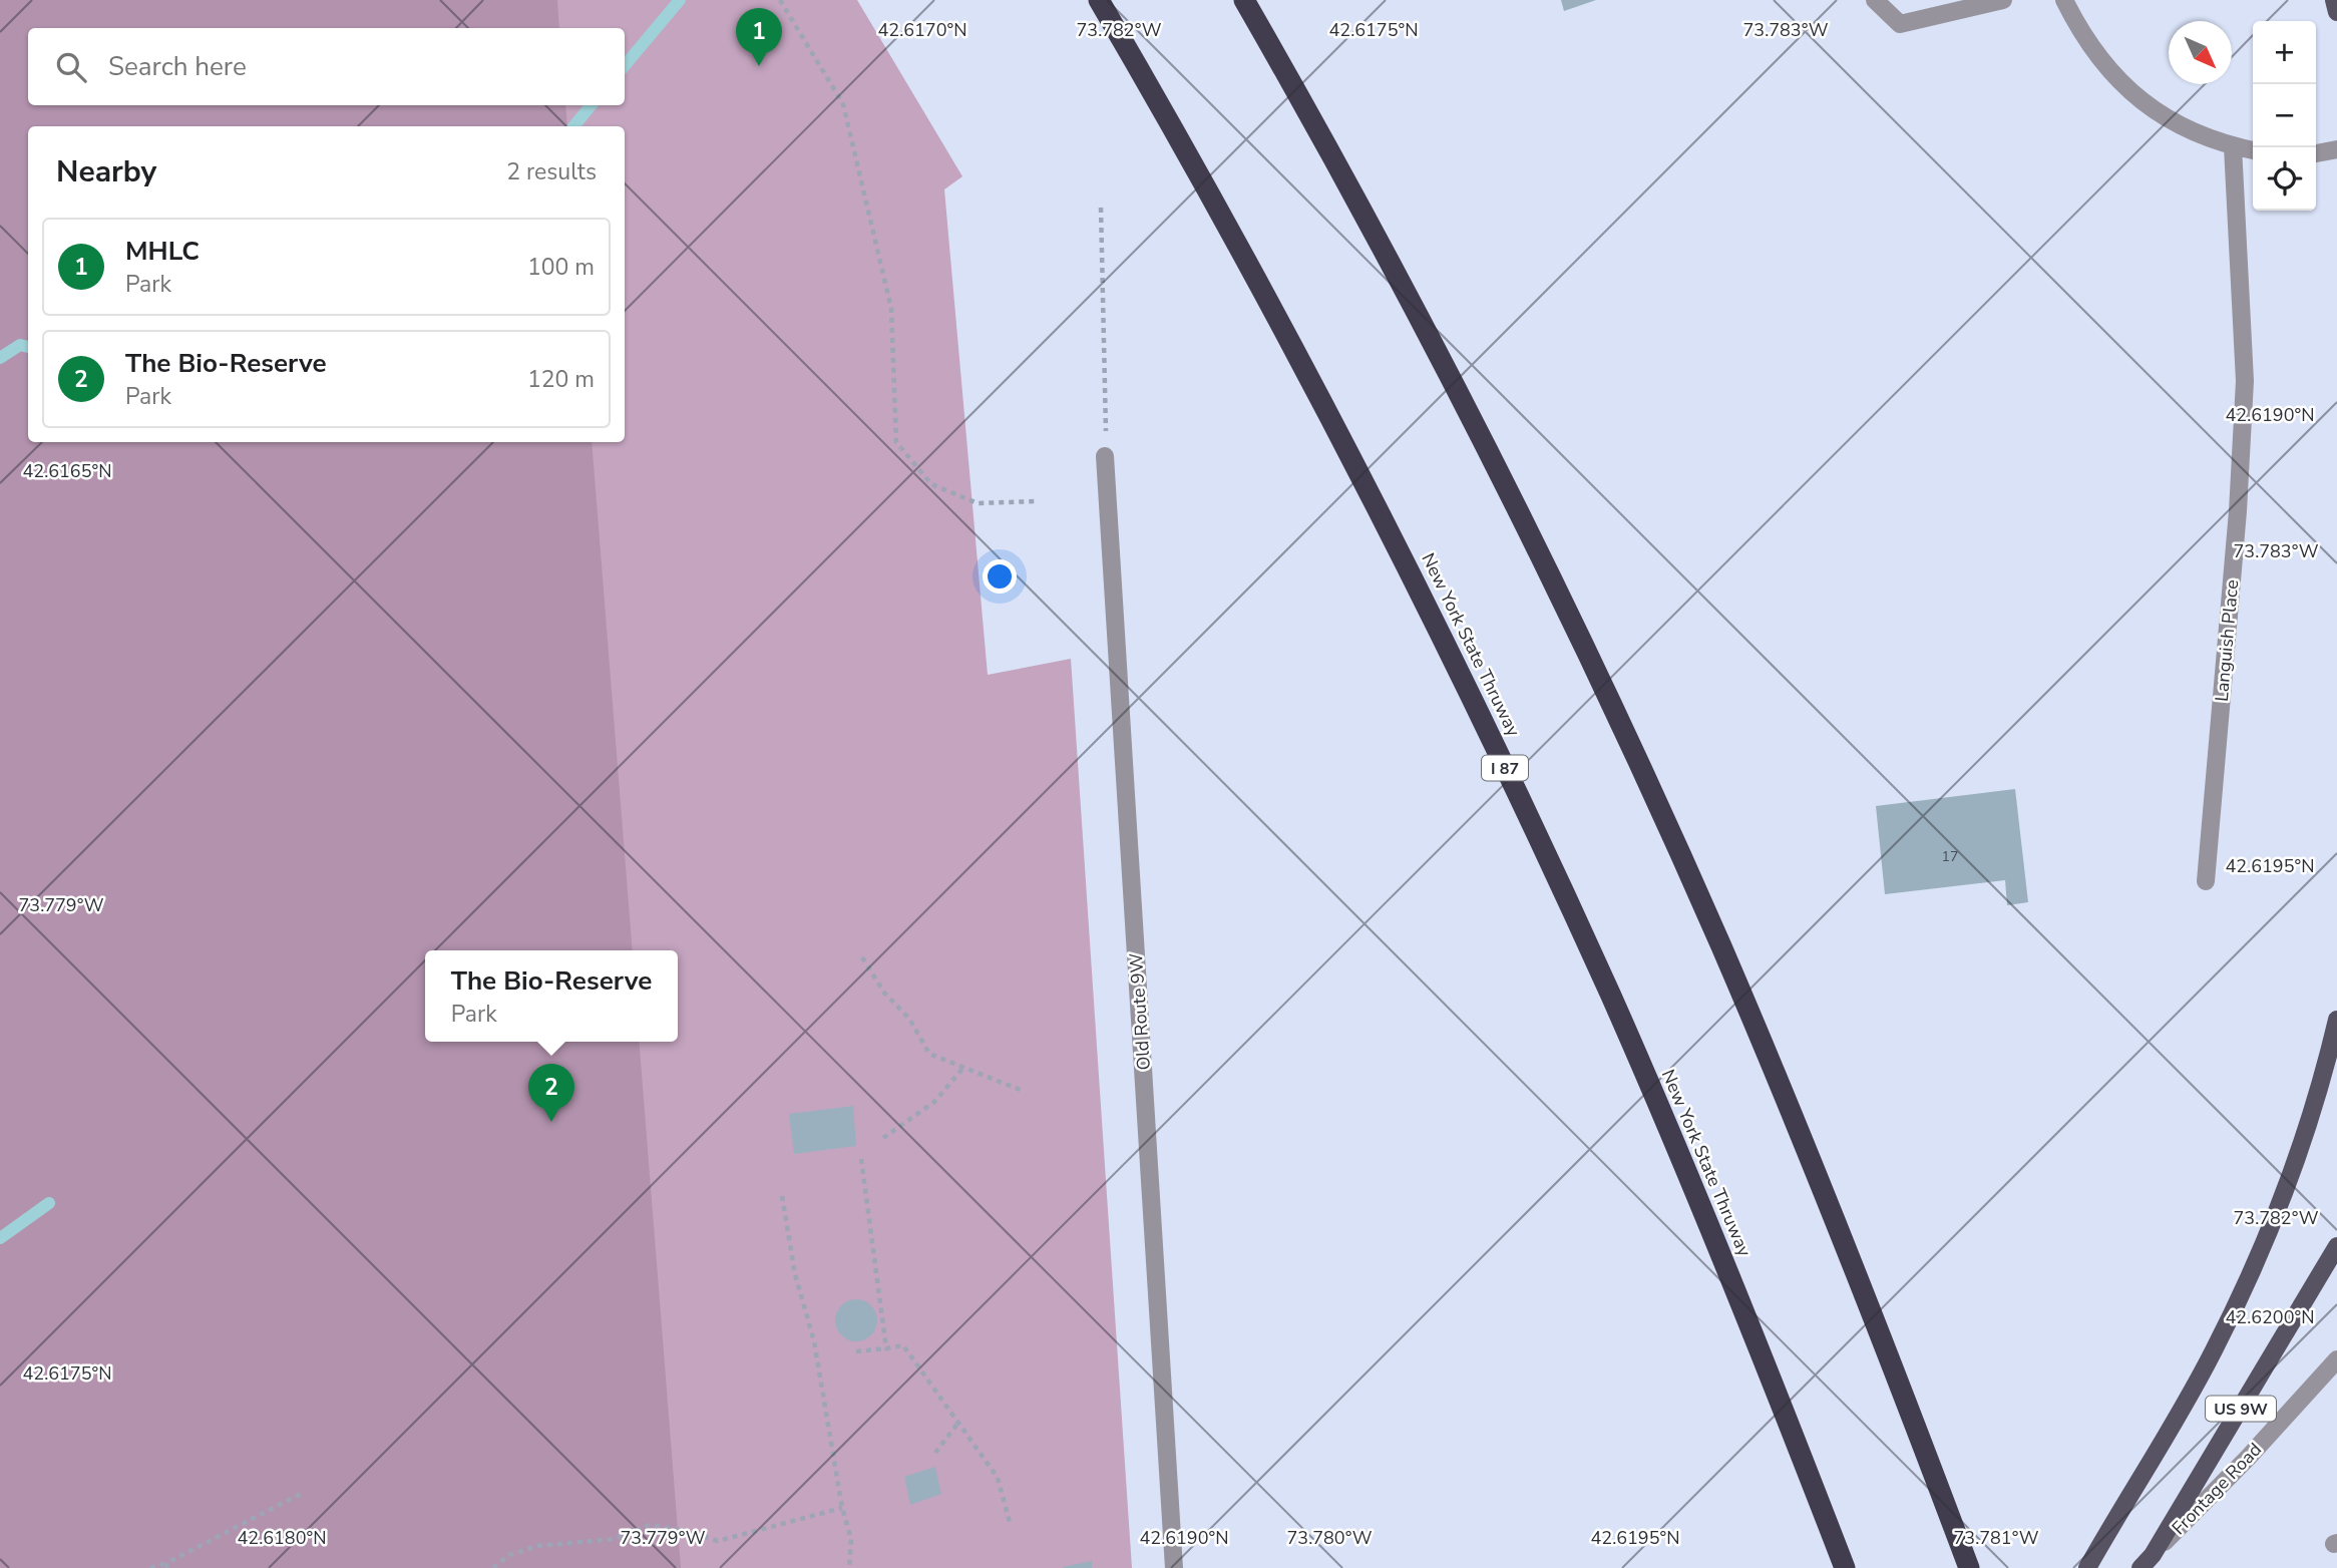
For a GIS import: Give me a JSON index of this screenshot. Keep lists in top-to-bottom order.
{
  "streets": {
    "highway": ["New York State Thruway", "I 87"],
    "main road": ["US 9W"],
    "street": ["Languish Place", "Old Route 9W", "Frontage Road"]
  },
  "crossings": [
    ["US 9W", "Frontage Road"]
  ],
  "house_numbers": ["17"],
  "north": "bottom right",
  "page": {
    "pins": ["1", "2"],
    "map_buttons": ["+", "−"],
    "search": "Search here",
    "heading": ["Nearby", "2 results"],
    "list": [
      {
        "mark": "1",
        "name": "MHLC",
        "note": "Park",
        "value": "100 m"
      },
      {
        "mark": "2",
        "name": "The Bio-Reserve",
        "note": "Park",
        "value": "120 m"
      }
    ],
    "popup": ["The Bio-Reserve", "Park"]
  },
  "coordinates": [
    "42.6170°N",
    "73.782°W",
    "42.6175°N",
    "73.783°W",
    "42.6190°N",
    "42.6165°N",
    "42.6195°N",
    "73.779°W",
    "42.6200°N",
    "42.6180°N",
    "73.780°W",
    "73.781°W"
  ]
}
